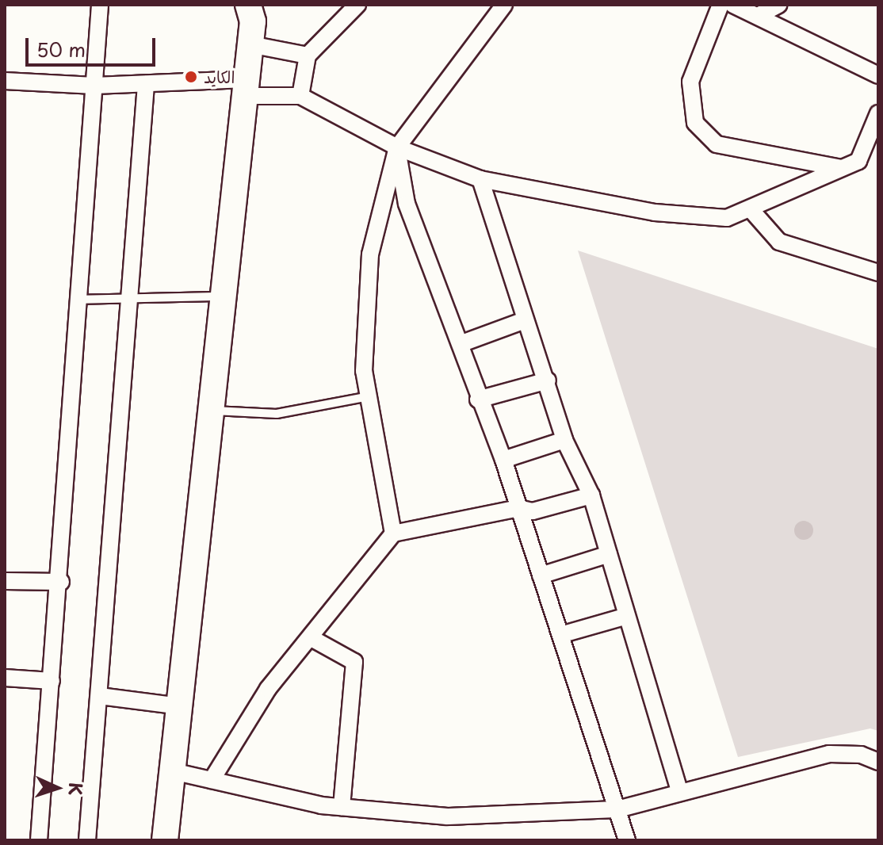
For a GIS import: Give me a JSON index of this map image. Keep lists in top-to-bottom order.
{
  "places": ["الكايد"],
  "scale_bar": "50 m",
  "north": "right"
}
